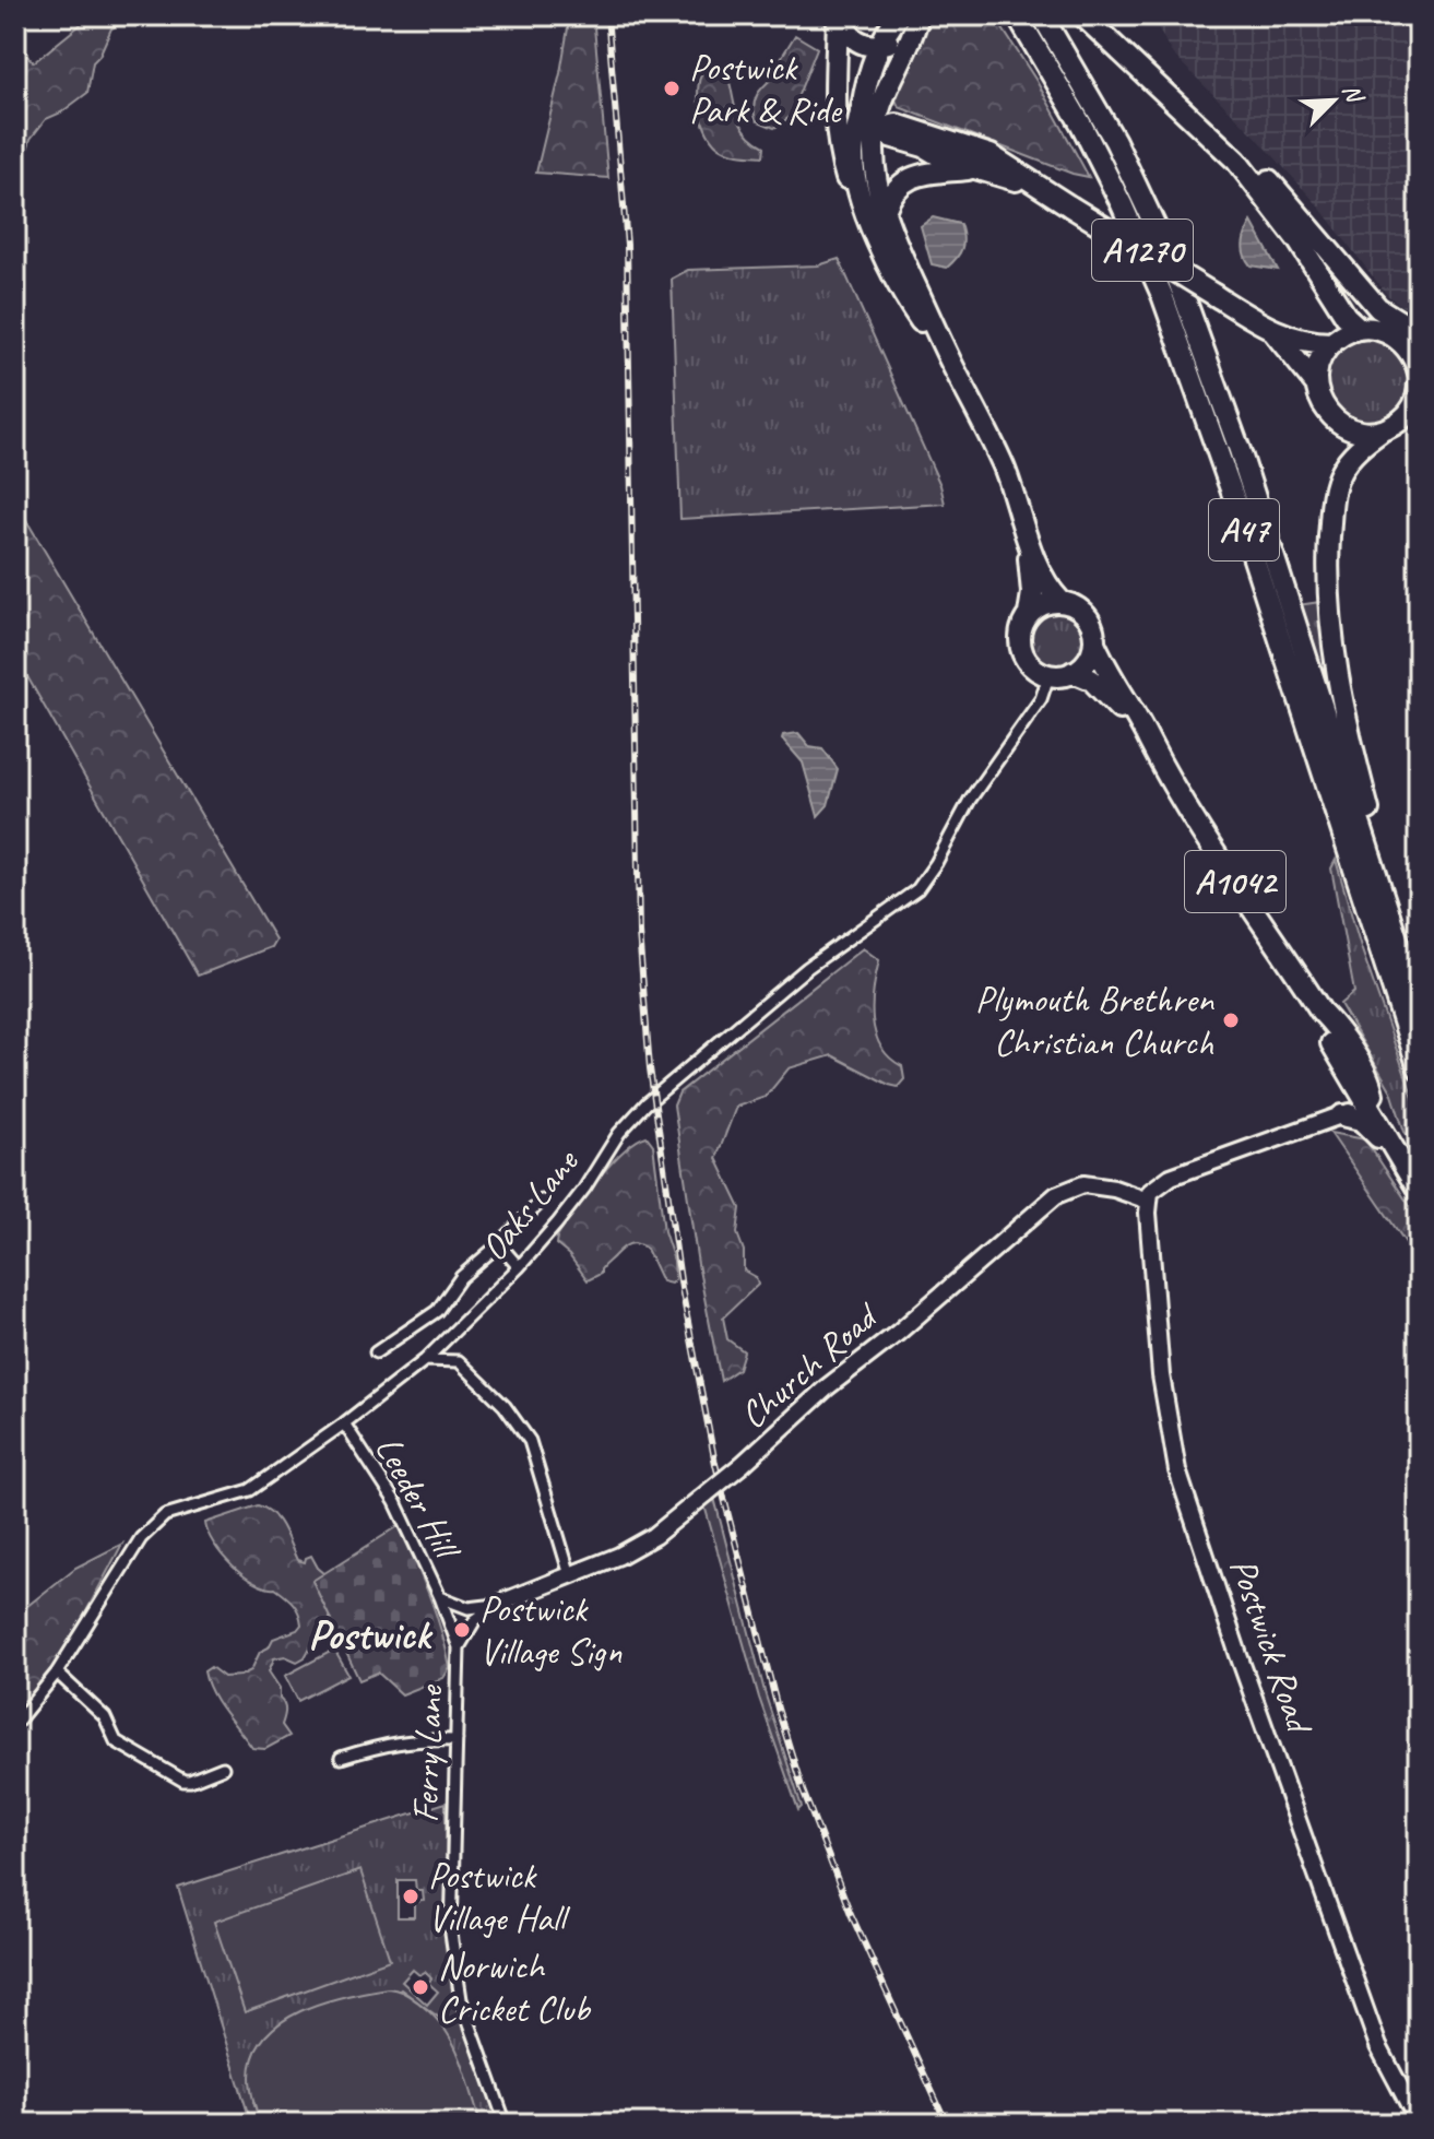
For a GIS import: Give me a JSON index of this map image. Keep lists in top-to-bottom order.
{
  "streets": {
    "highway": ["A1270", "A47", "A1042"],
    "street": [
      "Oaks Lane",
      "Church Road",
      "Leeder Hill",
      "Postwick Road",
      "Ferry Lane"
    ]
  },
  "crossings": [
    ["A1042", "Oaks Lane"],
    ["Oaks Lane", "Leeder Hill"],
    ["Church Road", "Leeder Hill"],
    ["Church Road", "Postwick Road"],
    ["Church Road", "Ferry Lane"],
    ["Leeder Hill", "Ferry Lane"]
  ],
  "districts": ["Postwick"],
  "places": [
    "Postwick Park & Ride",
    "Plymouth Brethren Christian Church",
    "Postwick Village Sign",
    "Postwick Village Hall",
    "Norwich Cricket Club"
  ],
  "north": "top right"
}
